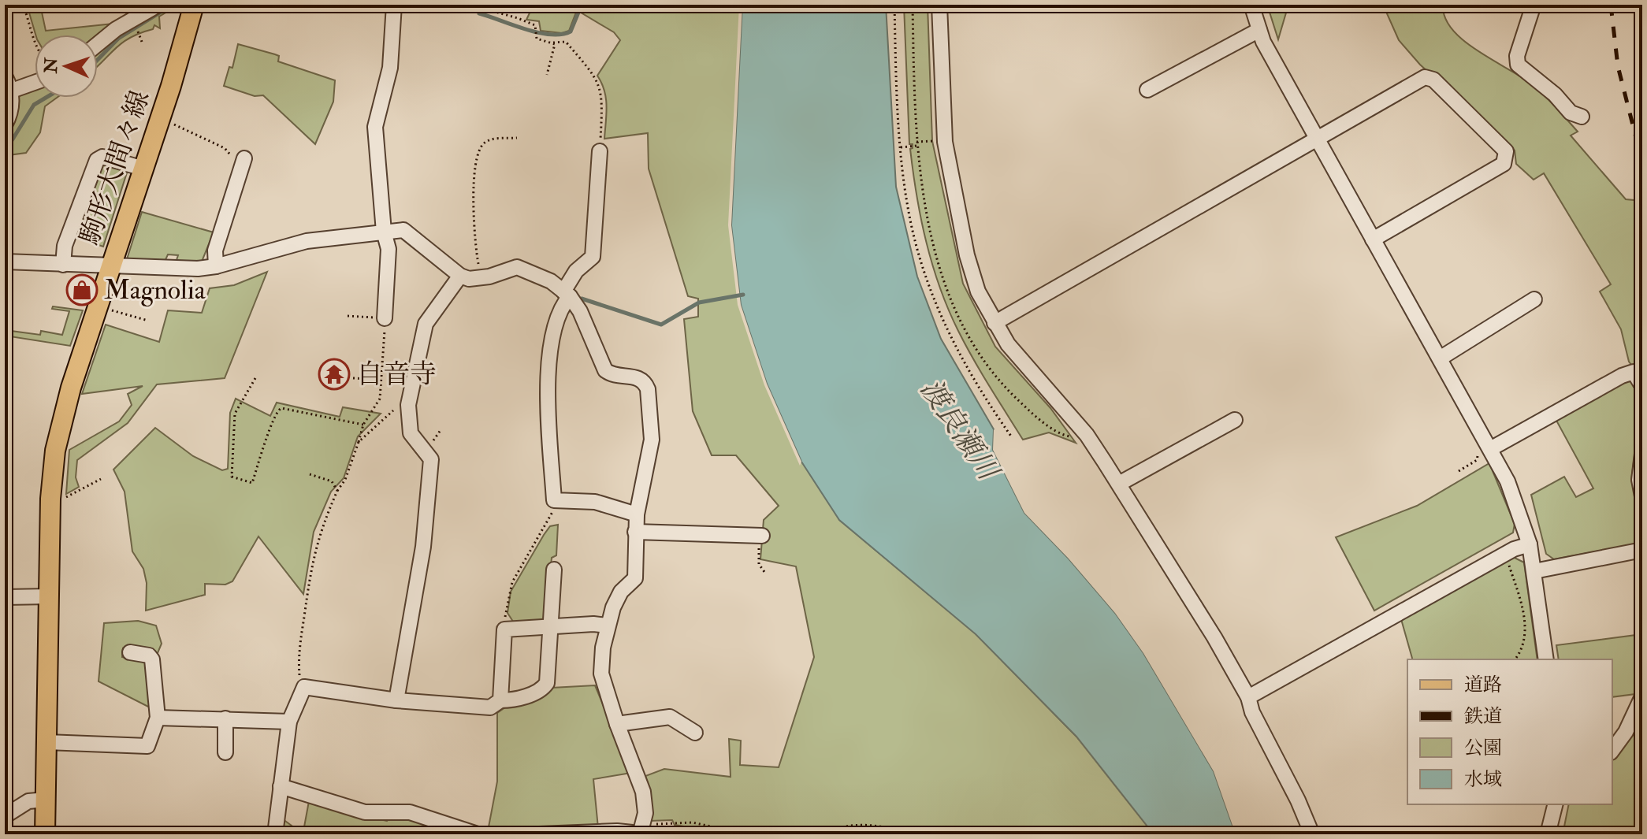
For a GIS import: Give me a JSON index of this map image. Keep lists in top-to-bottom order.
{
  "streets": {
    "main road": ["駒形大間々線"]
  },
  "water": ["渡良瀬川"],
  "places": {
    "shop": ["Magnolia"],
    "temple": ["自音寺"]
  },
  "legend": [
    "道路",
    "鉄道",
    "公園",
    "水域"
  ],
  "north": "left"
}
